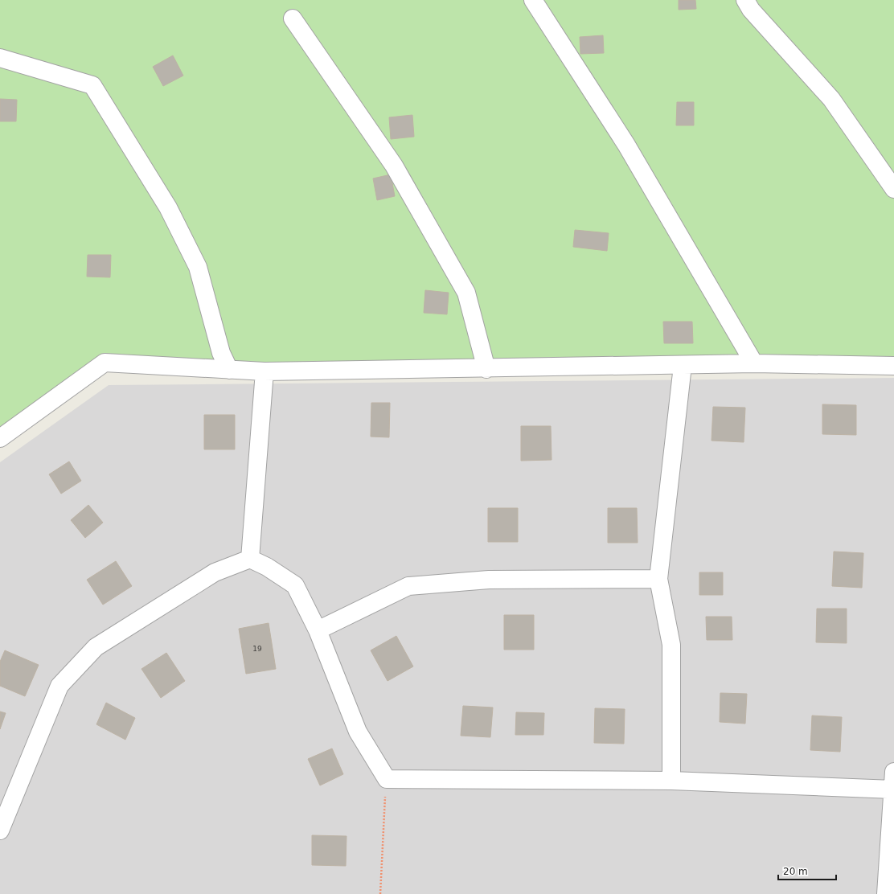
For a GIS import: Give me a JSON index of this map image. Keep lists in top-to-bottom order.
{
  "house_numbers": ["19"],
  "scale_bar": "20 m"
}
